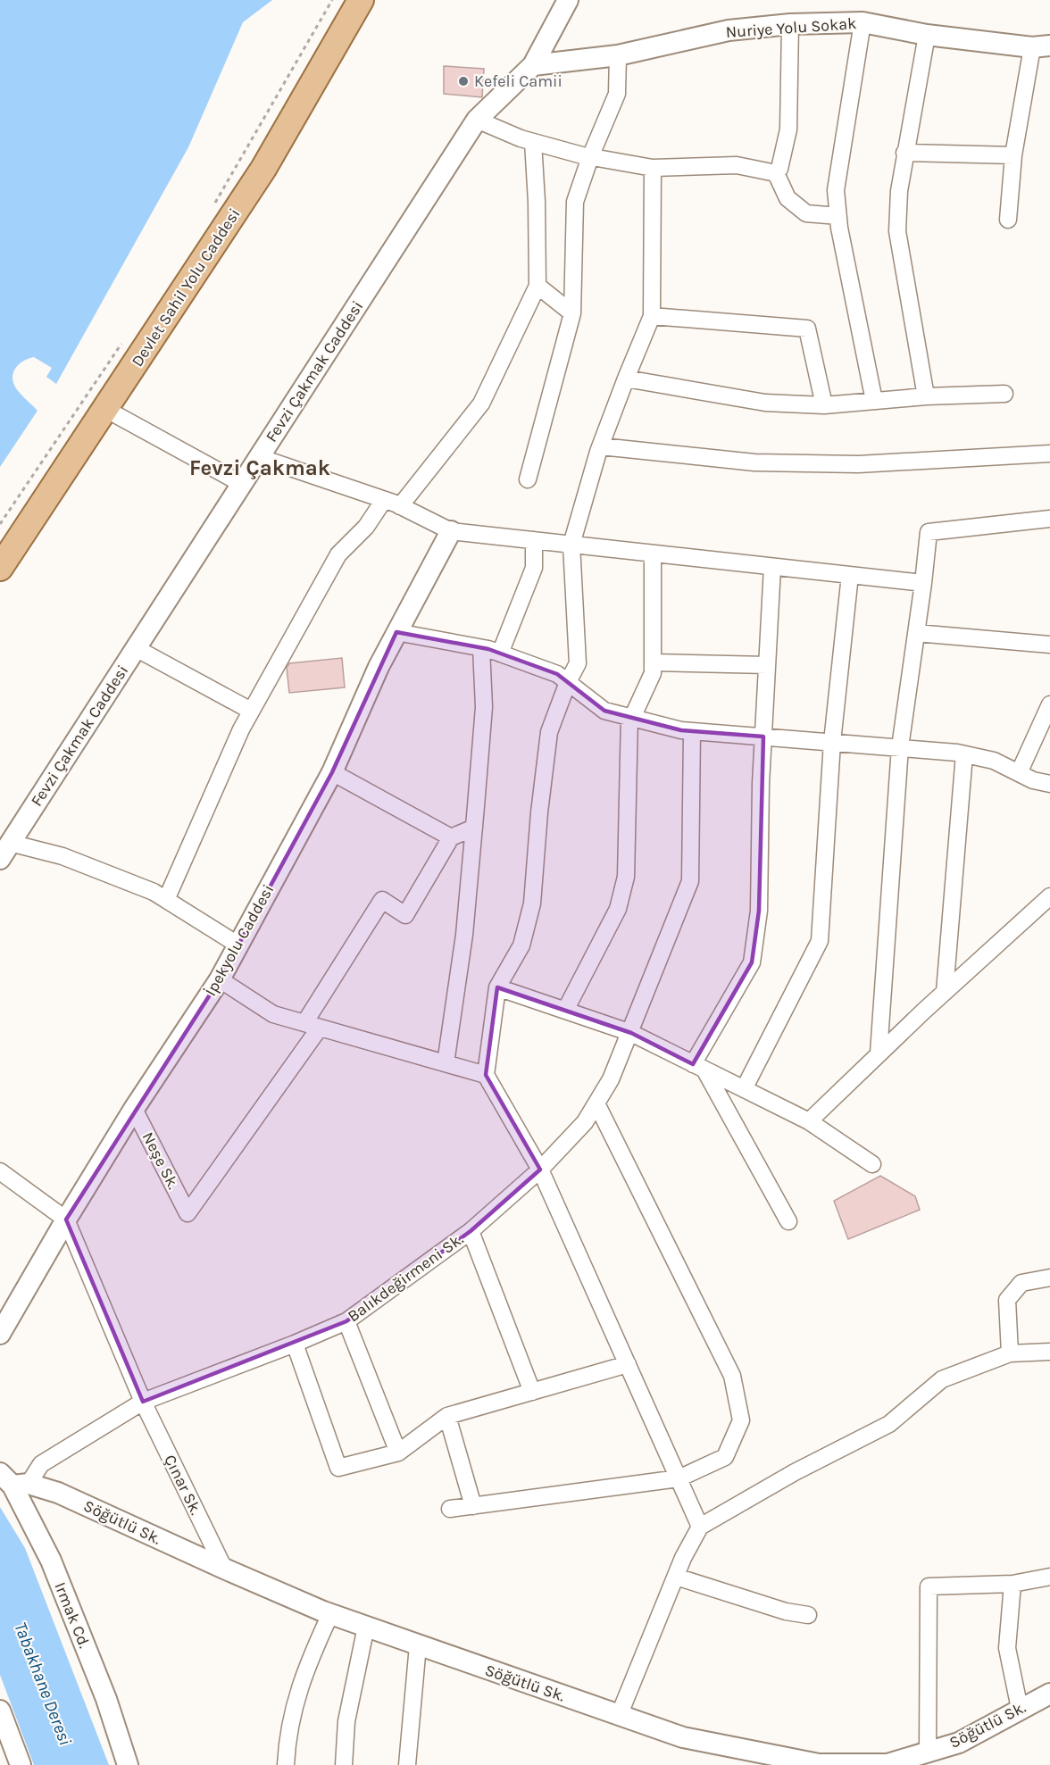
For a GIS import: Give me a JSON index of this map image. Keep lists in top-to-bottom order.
{
  "streets": {
    "main road": ["Devlet Sahil Yolu Caddesi"],
    "street": [
      "Nuriye Yolu Sokak",
      "Fevzi Çakmak Caddesi",
      "İpekyolu Caddesi",
      "Neşe Sk.",
      "Balıkdeğirmeni Sk.",
      "Çınar Sk.",
      "Söğütlü Sk.",
      "Irmak Cd."
    ]
  },
  "crossings": [
    ["Nuriye Yolu Sokak", "Fevzi Çakmak Caddesi"],
    ["İpekyolu Caddesi", "Neşe Sk."],
    ["İpekyolu Caddesi", "Çınar Sk."],
    ["Balıkdeğirmeni Sk.", "Çınar Sk."],
    ["Balıkdeğirmeni Sk.", "Söğütlü Sk."],
    ["Balıkdeğirmeni Sk.", "Irmak Cd."],
    ["Çınar Sk.", "Söğütlü Sk."],
    ["Söğütlü Sk.", "Irmak Cd."]
  ],
  "districts": ["Fevzi Çakmak"],
  "water": ["Tabakhane Deresi"],
  "places": ["Kefeli Camii"]
}
